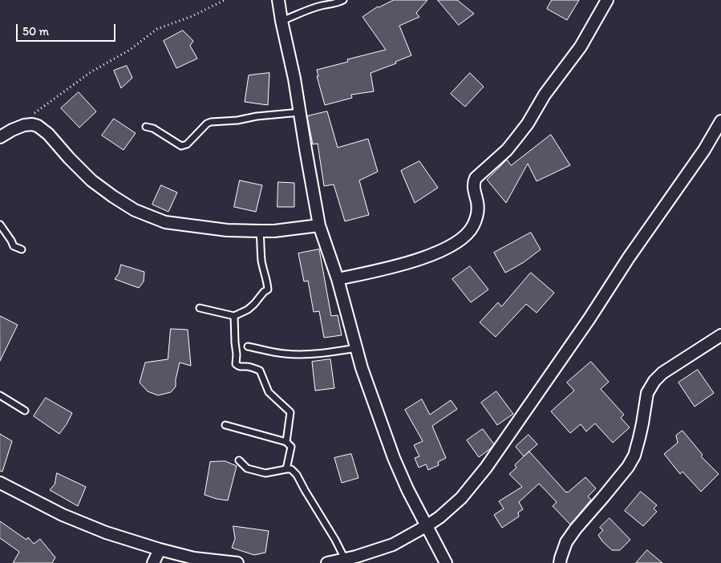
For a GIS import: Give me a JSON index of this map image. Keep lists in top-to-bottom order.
{
  "scale_bar": "50 m"
}
